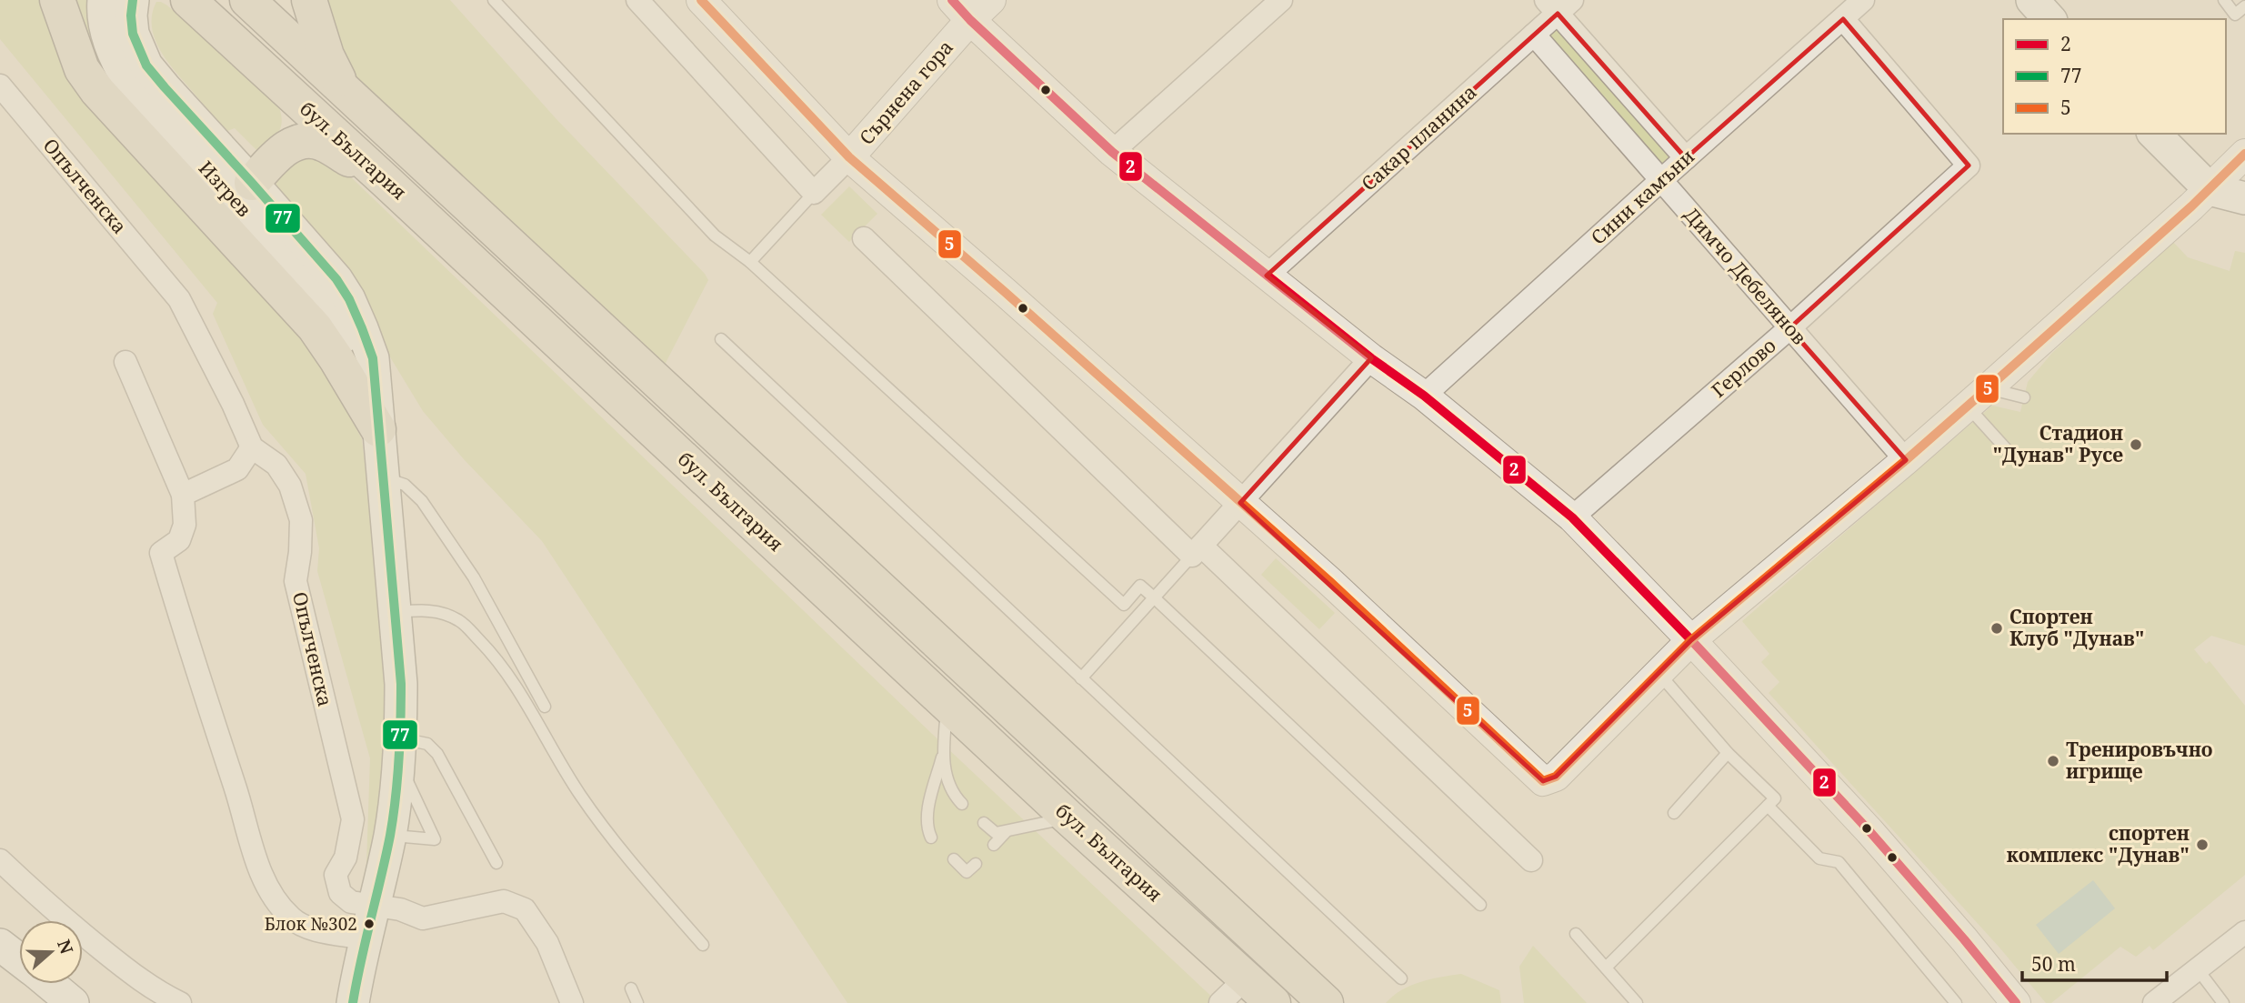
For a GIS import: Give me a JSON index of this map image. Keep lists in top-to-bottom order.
{
  "streets": {
    "highway": ["бул. България"],
    "main road": ["Изгрев"],
    "street": [
      "Сърнена гора",
      "Сакар планина",
      "Опълченска",
      "Сини камъни",
      "Димчо Дебелянов",
      "Герлово"
    ]
  },
  "crossings": [
    ["Сакар планина", "Димчо Дебелянов"],
    ["Опълченска", "Изгрев"],
    ["Сини камъни", "Димчо Дебелянов"],
    ["Сини камъни", "Герлово"],
    ["Димчо Дебелянов", "Герлово"]
  ],
  "places": [
    "Стадион \"Дунав\" Русе",
    "Спортен Клуб \"Дунав\"",
    "Тренировъчно игрище",
    "спортен комплекс \"Дунав\"",
    "Блок №302"
  ],
  "lines": ["transit line 2", "transit line 77", "transit line 5"],
  "legend": ["2", "77", "5"],
  "scale_bar": "50 m",
  "north": "right"
}
